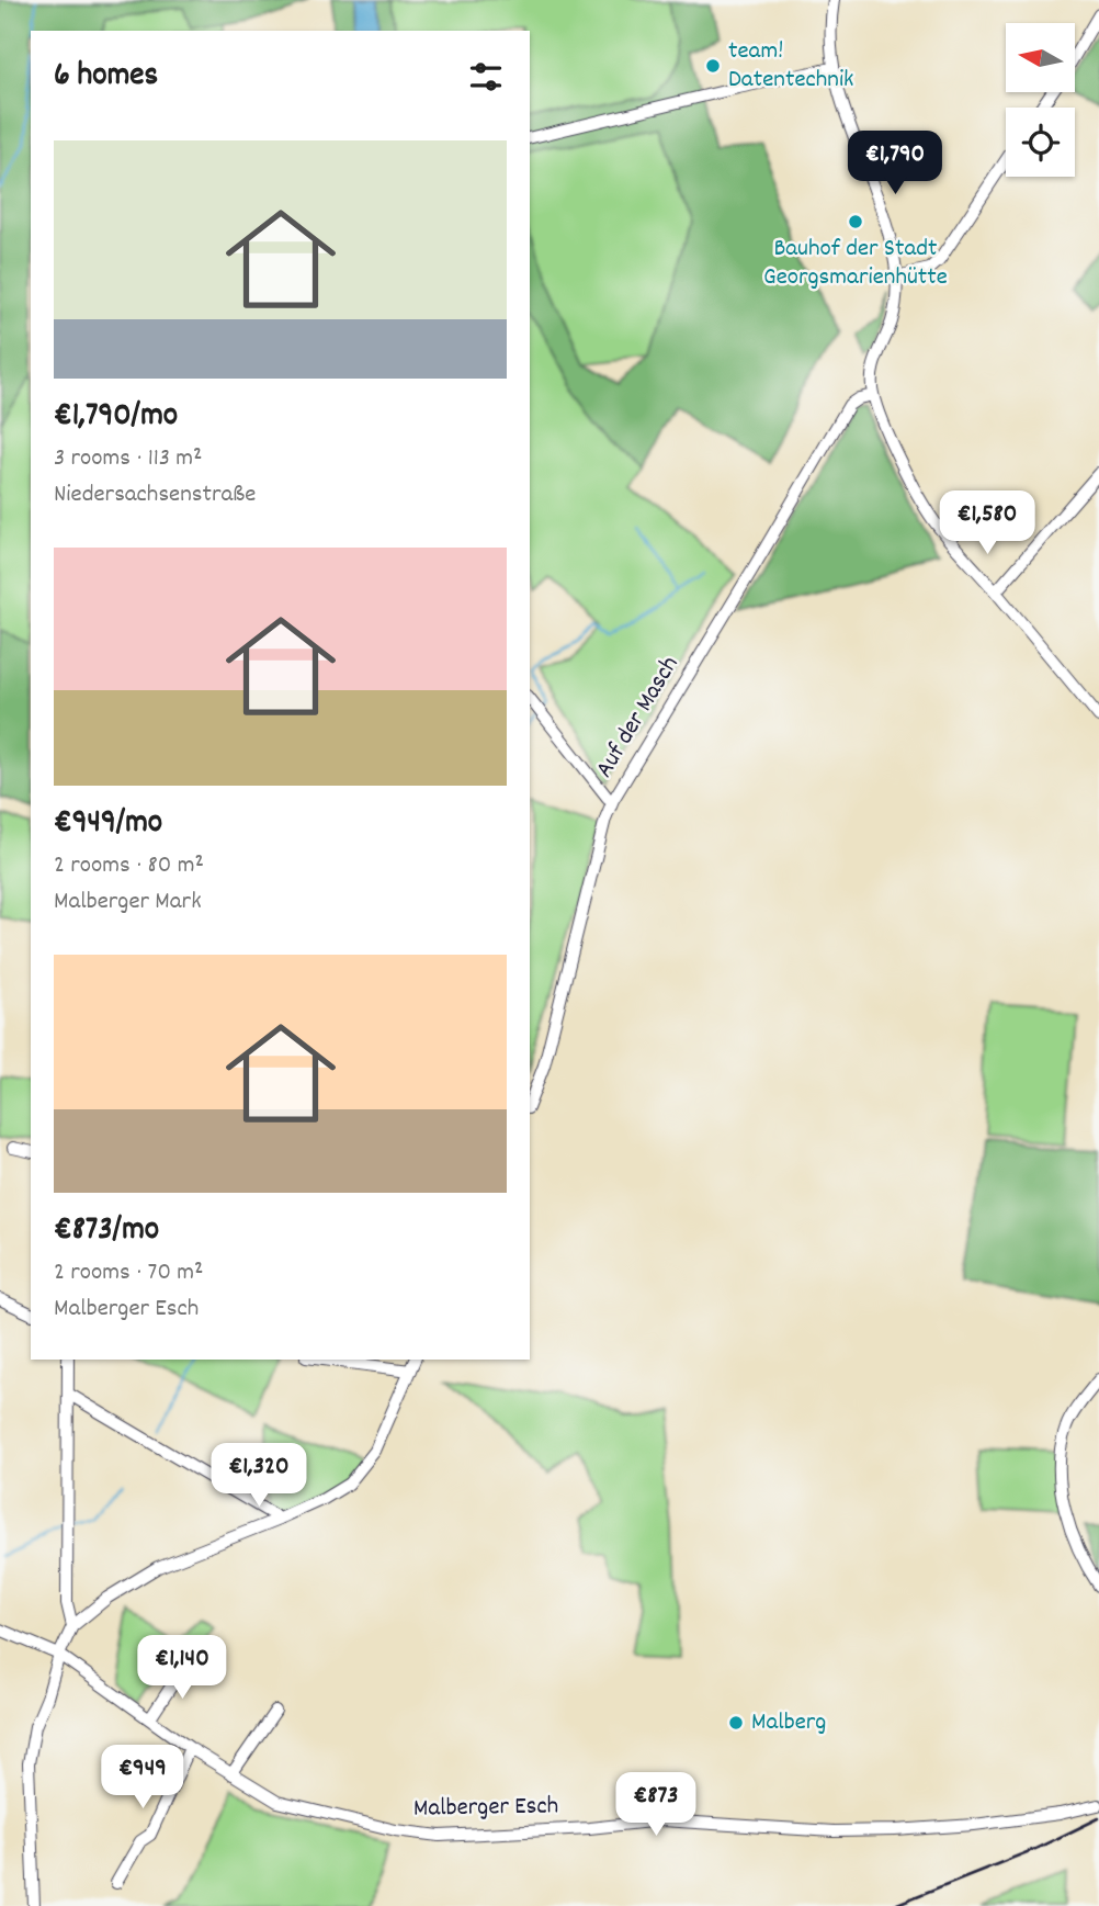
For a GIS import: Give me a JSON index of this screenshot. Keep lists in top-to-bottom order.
{
  "streets": {
    "street": ["Auf der Masch", "Malberger Esch"]
  },
  "places": ["team! Datentechnik", "Bauhof der Stadt Georgsmarienhütte", "Malberg"],
  "north": "left",
  "page": {
    "heading": "6 homes",
    "list": [
      {
        "name": "€1,790/mo",
        "note": "3 rooms · 113 m² · Niedersachsenstraße"
      },
      {
        "name": "€949/mo",
        "note": "2 rooms · 80 m² · Malberger Mark"
      },
      {
        "name": "€873/mo",
        "note": "2 rooms · 70 m² · Malberger Esch"
      }
    ],
    "price": [
      "€1,790",
      "€1,580",
      "€1,320",
      "€1,140",
      "€949",
      "€873"
    ]
  }
}
